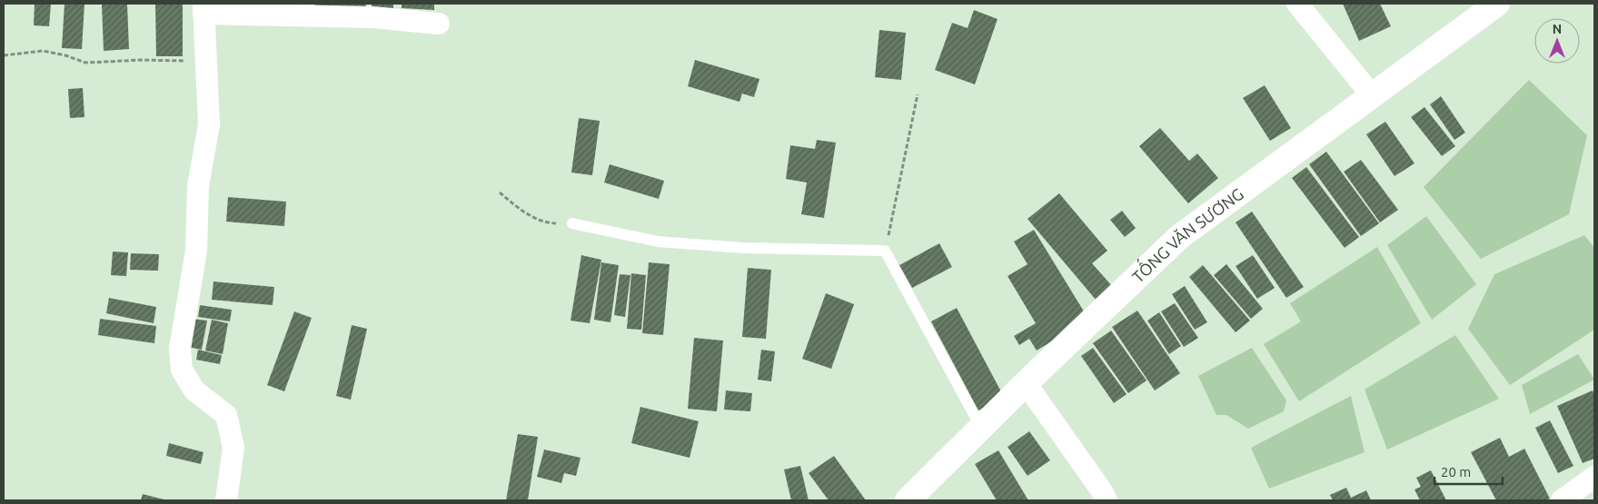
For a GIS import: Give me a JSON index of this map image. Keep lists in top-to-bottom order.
{
  "streets": {
    "street": ["TỐNG VĂN SƯƠNG"]
  },
  "scale_bar": "20 m",
  "north": "top"
}
